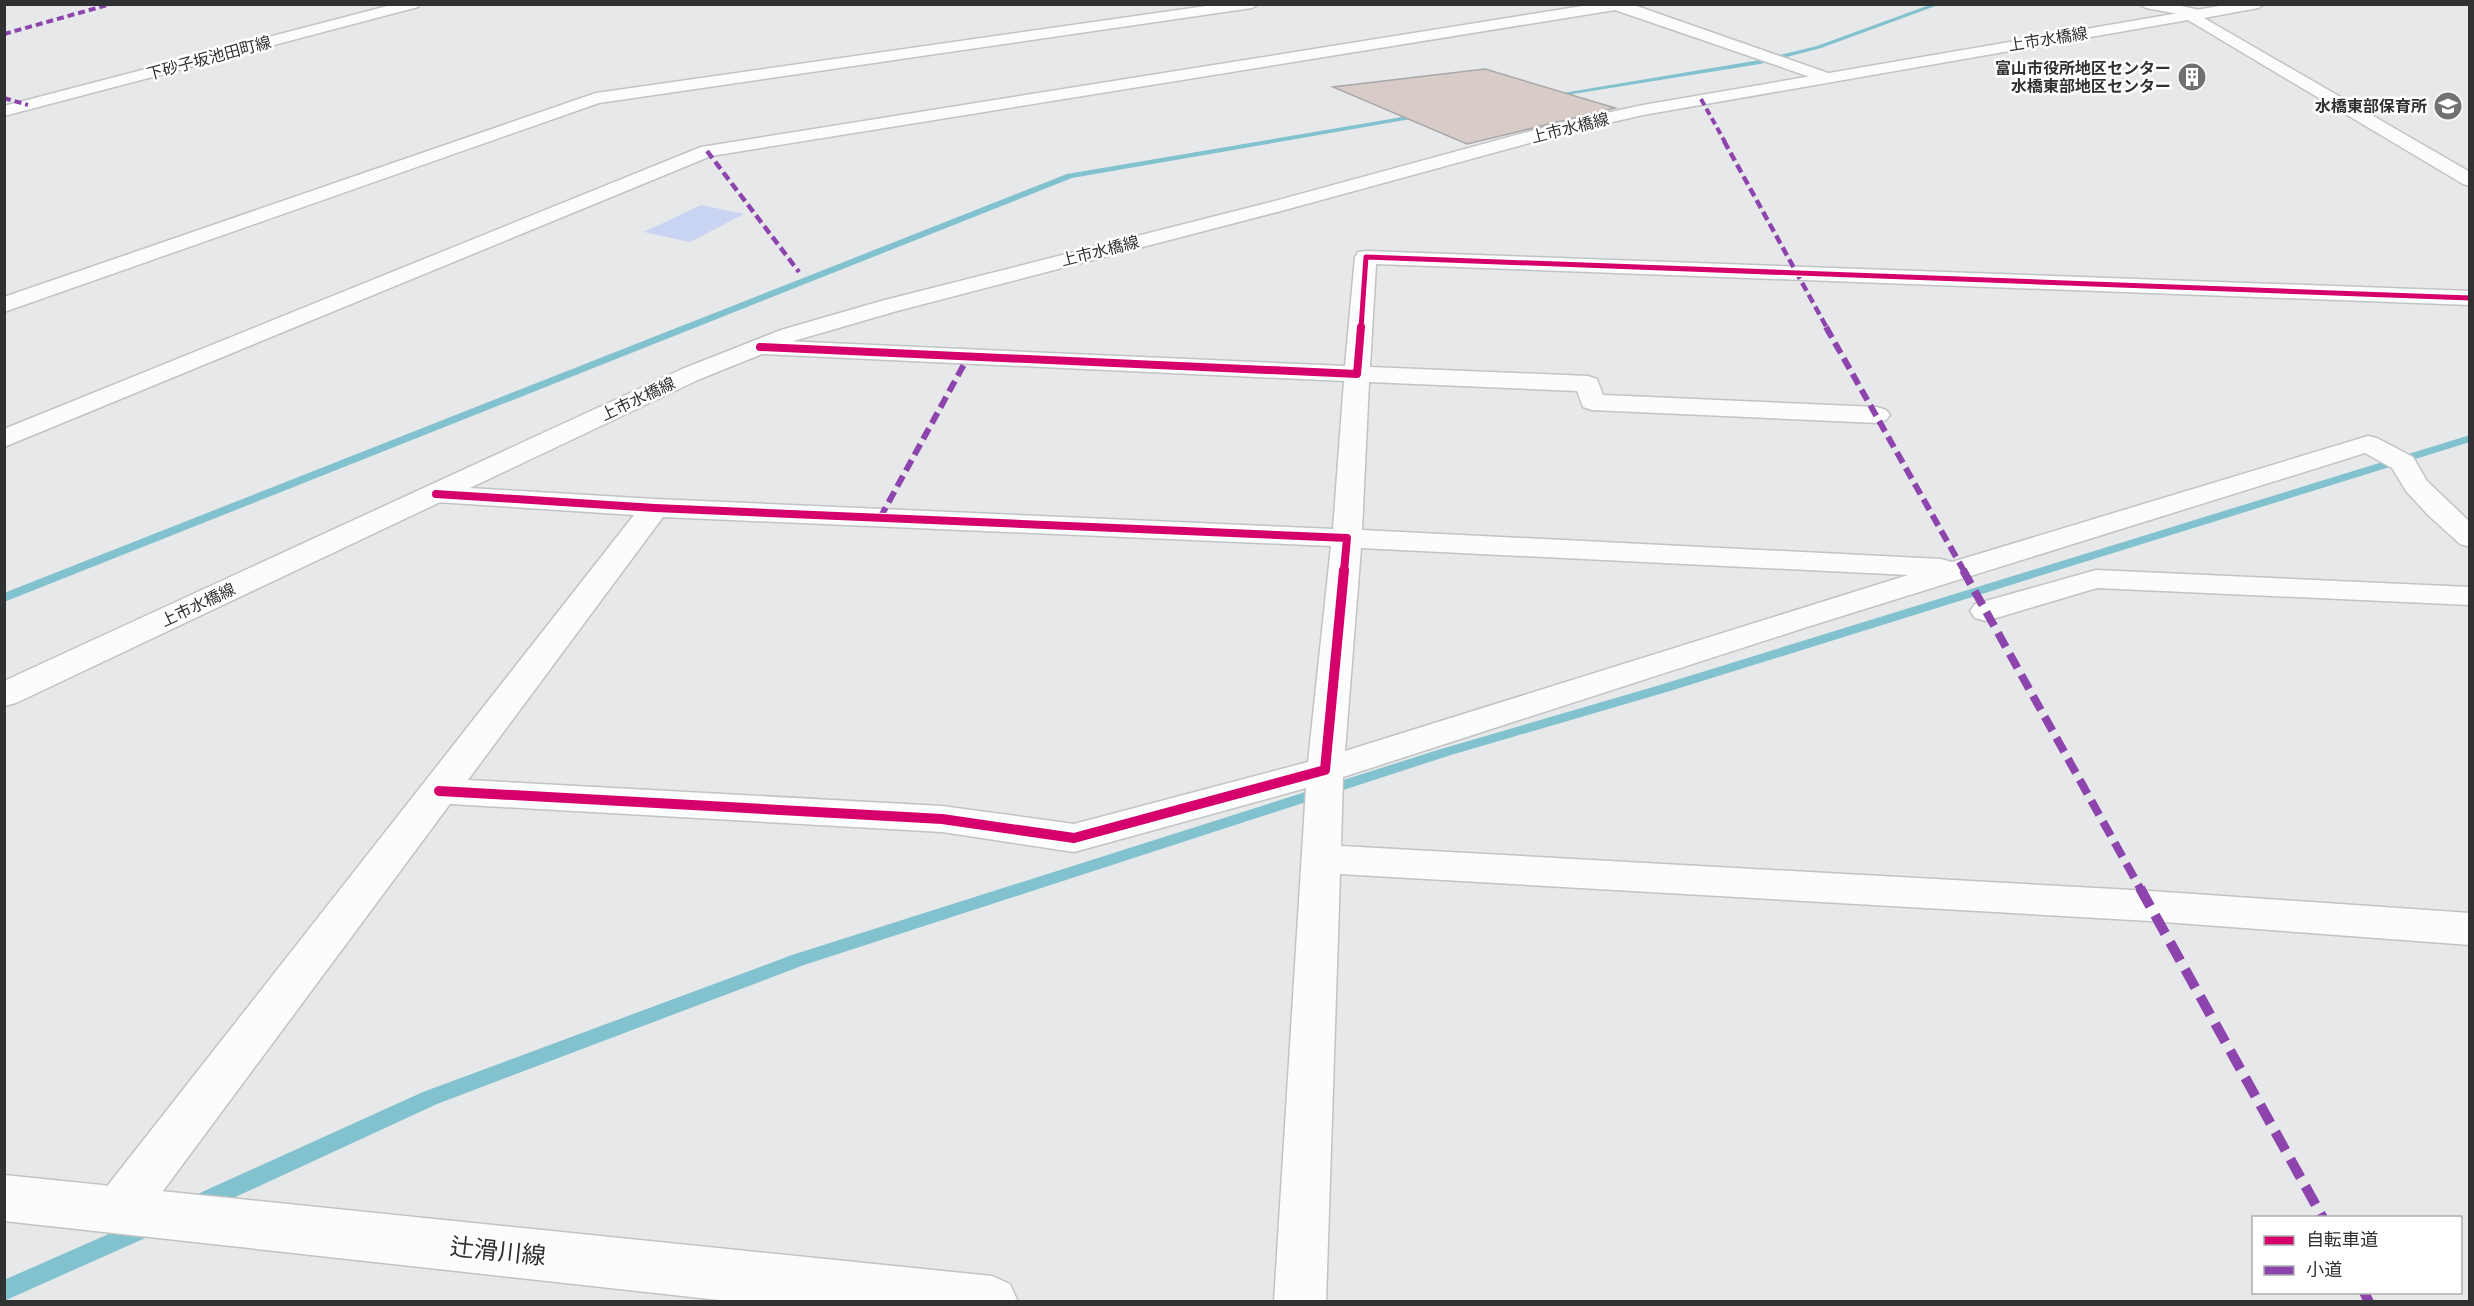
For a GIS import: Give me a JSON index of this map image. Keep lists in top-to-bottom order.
{
  "streets": {
    "street": ["上市水橋線", "下砂子坂池田町線", "辻滑川線"]
  },
  "places": {
    "building": ["富山市役所地区センター 水橋東部地区センター"],
    "school or university": ["水橋東部保育所"]
  },
  "legend": ["自転車道", "小道"]
}
